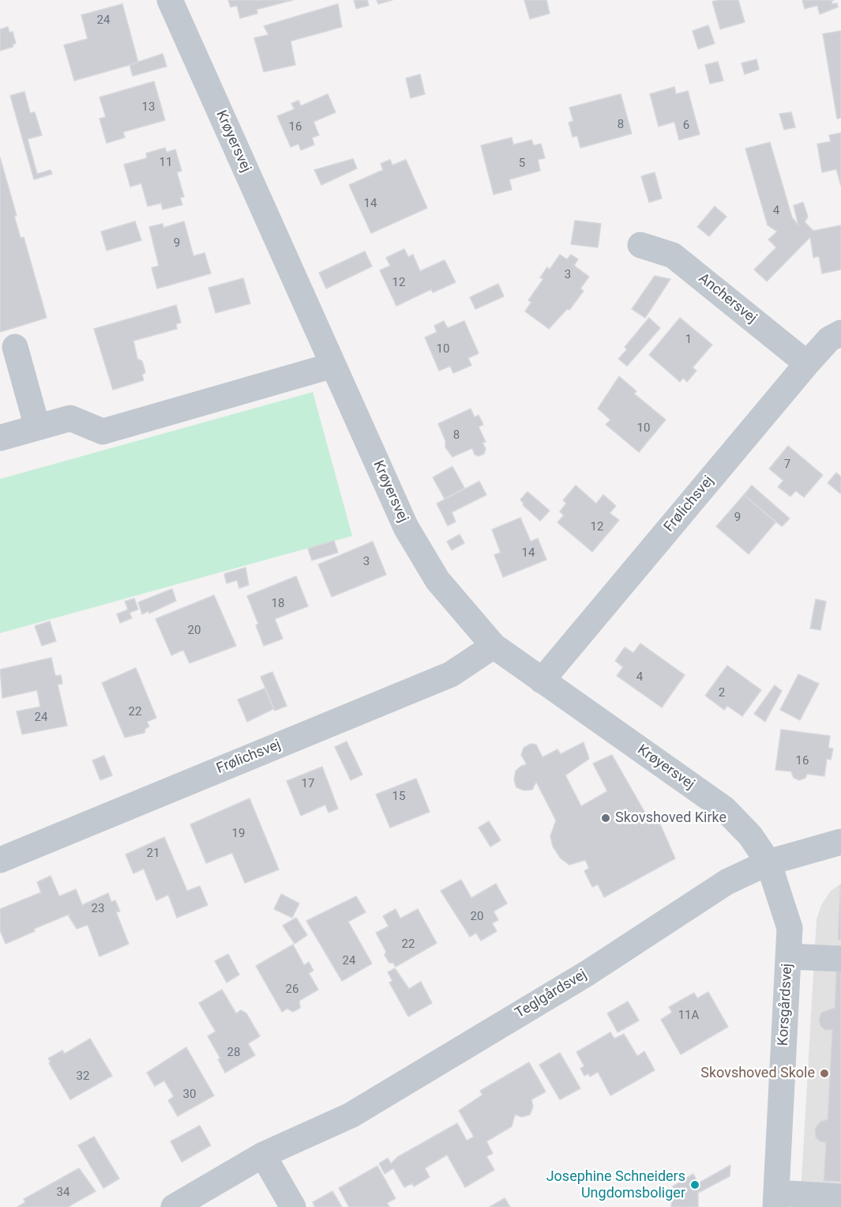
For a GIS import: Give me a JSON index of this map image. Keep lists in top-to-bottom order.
{
  "streets": {
    "street": [
      "Krøyersvej",
      "Anchersvej",
      "Frølichsvej",
      "Teglgårdsvej",
      "Korsgårdsvej"
    ]
  },
  "crossings": [
    ["Krøyersvej", "Frølichsvej"],
    ["Krøyersvej", "Teglgårdsvej"],
    ["Krøyersvej", "Korsgårdsvej"],
    ["Anchersvej", "Frølichsvej"],
    ["Teglgårdsvej", "Korsgårdsvej"]
  ],
  "places": ["Skovshoved Kirke", "Skovshoved Skole", "Josephine Schneiders Ungdomsboliger"],
  "house_numbers": [
    "24",
    "13",
    "8",
    "6",
    "16",
    "11",
    "5",
    "14",
    "4",
    "9",
    "3",
    "12",
    "1",
    "10",
    "10",
    "8",
    "7",
    "9",
    "12",
    "14",
    "3",
    "18",
    "20",
    "4",
    "2",
    "22",
    "24",
    "16",
    "17",
    "15",
    "19",
    "21",
    "23",
    "20",
    "22",
    "24",
    "26",
    "11A",
    "28",
    "32",
    "30",
    "34"
  ]
}
